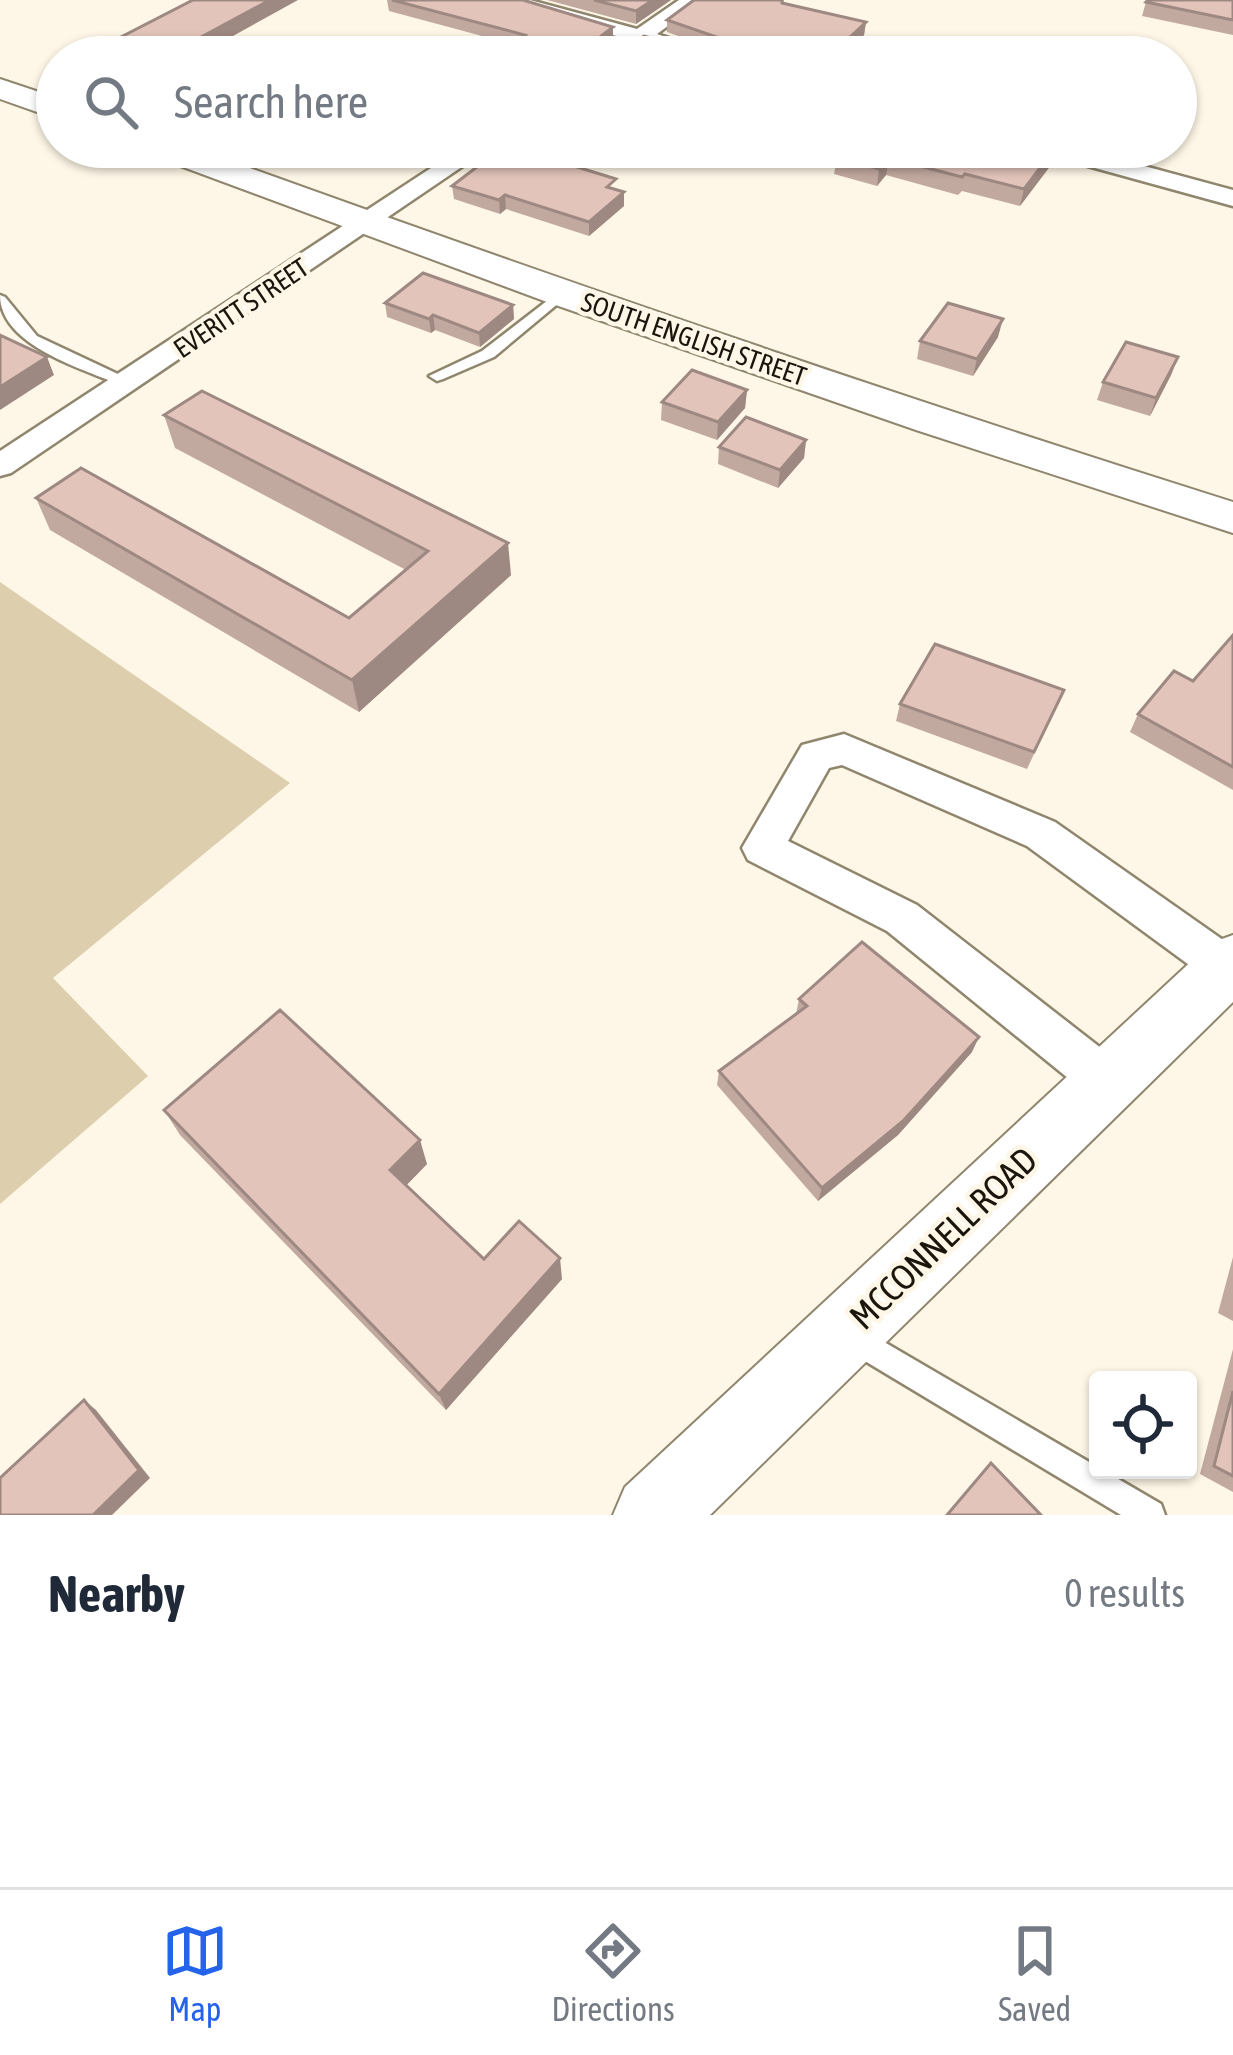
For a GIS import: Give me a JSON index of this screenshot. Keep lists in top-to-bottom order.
{
  "streets": {
    "street": ["EVERITT STREET", "SOUTH ENGLISH STREET", "MCCONNELL ROAD"]
  },
  "crossings": [
    ["EVERITT STREET", "SOUTH ENGLISH STREET"]
  ],
  "page": {
    "search": "Search here",
    "heading": ["Nearby", "0 results"],
    "nav": ["Map", "Directions", "Saved"]
  }
}
